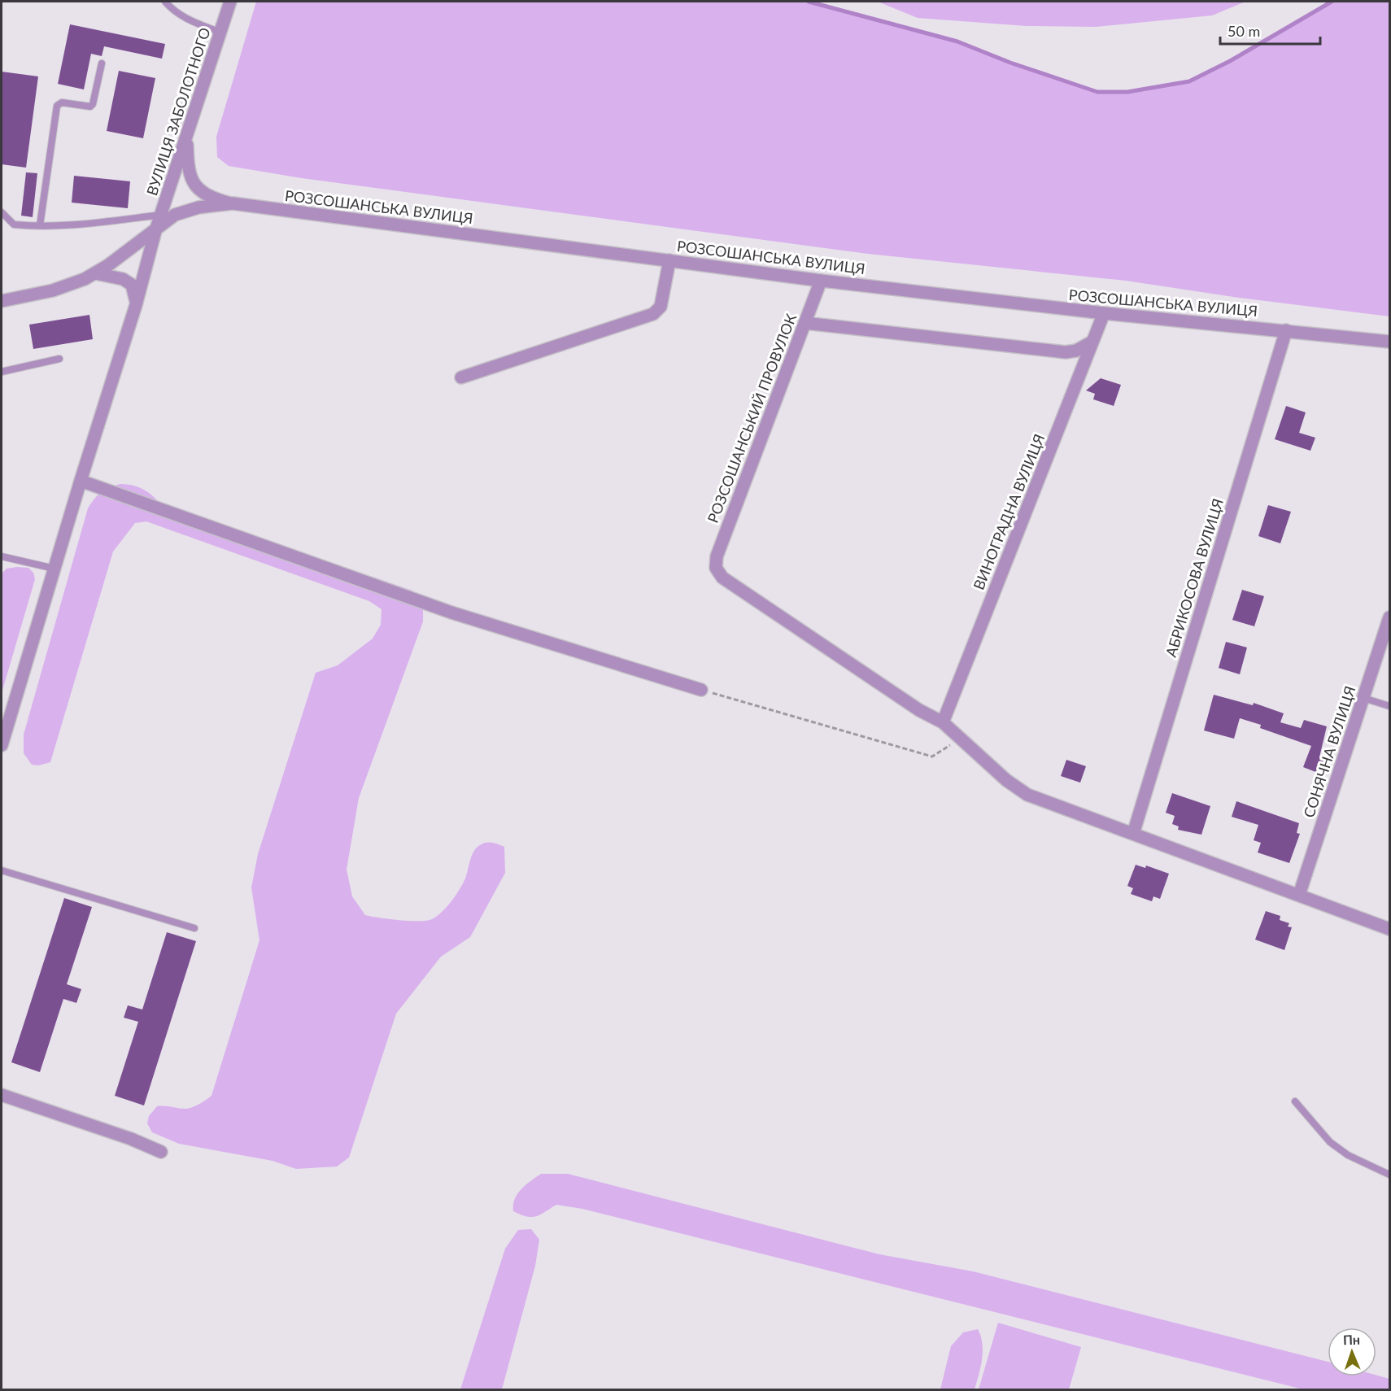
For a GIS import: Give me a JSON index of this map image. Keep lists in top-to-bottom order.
{
  "streets": {
    "street": [
      "ВУЛИЦЯ ЗАБОЛОТНОГО",
      "РОЗСОШАНСЬКА ВУЛИЦЯ",
      "РОЗСОШАНСЬКИЙ ПРОВУЛОК",
      "ВИНОГРАДНА ВУЛИЦЯ",
      "АБРИКОСОВА ВУЛИЦЯ",
      "СОНЯЧНА ВУЛИЦЯ"
    ]
  },
  "crossings": [
    ["ВУЛИЦЯ ЗАБОЛОТНОГО", "РОЗСОШАНСЬКА ВУЛИЦЯ"],
    ["РОЗСОШАНСЬКА ВУЛИЦЯ", "РОЗСОШАНСЬКИЙ ПРОВУЛОК"],
    ["РОЗСОШАНСЬКА ВУЛИЦЯ", "ВИНОГРАДНА ВУЛИЦЯ"],
    ["РОЗСОШАНСЬКА ВУЛИЦЯ", "АБРИКОСОВА ВУЛИЦЯ"],
    ["РОЗСОШАНСЬКИЙ ПРОВУЛОК", "ВИНОГРАДНА ВУЛИЦЯ"]
  ],
  "scale_bar": "50 m",
  "north": "top"
}
